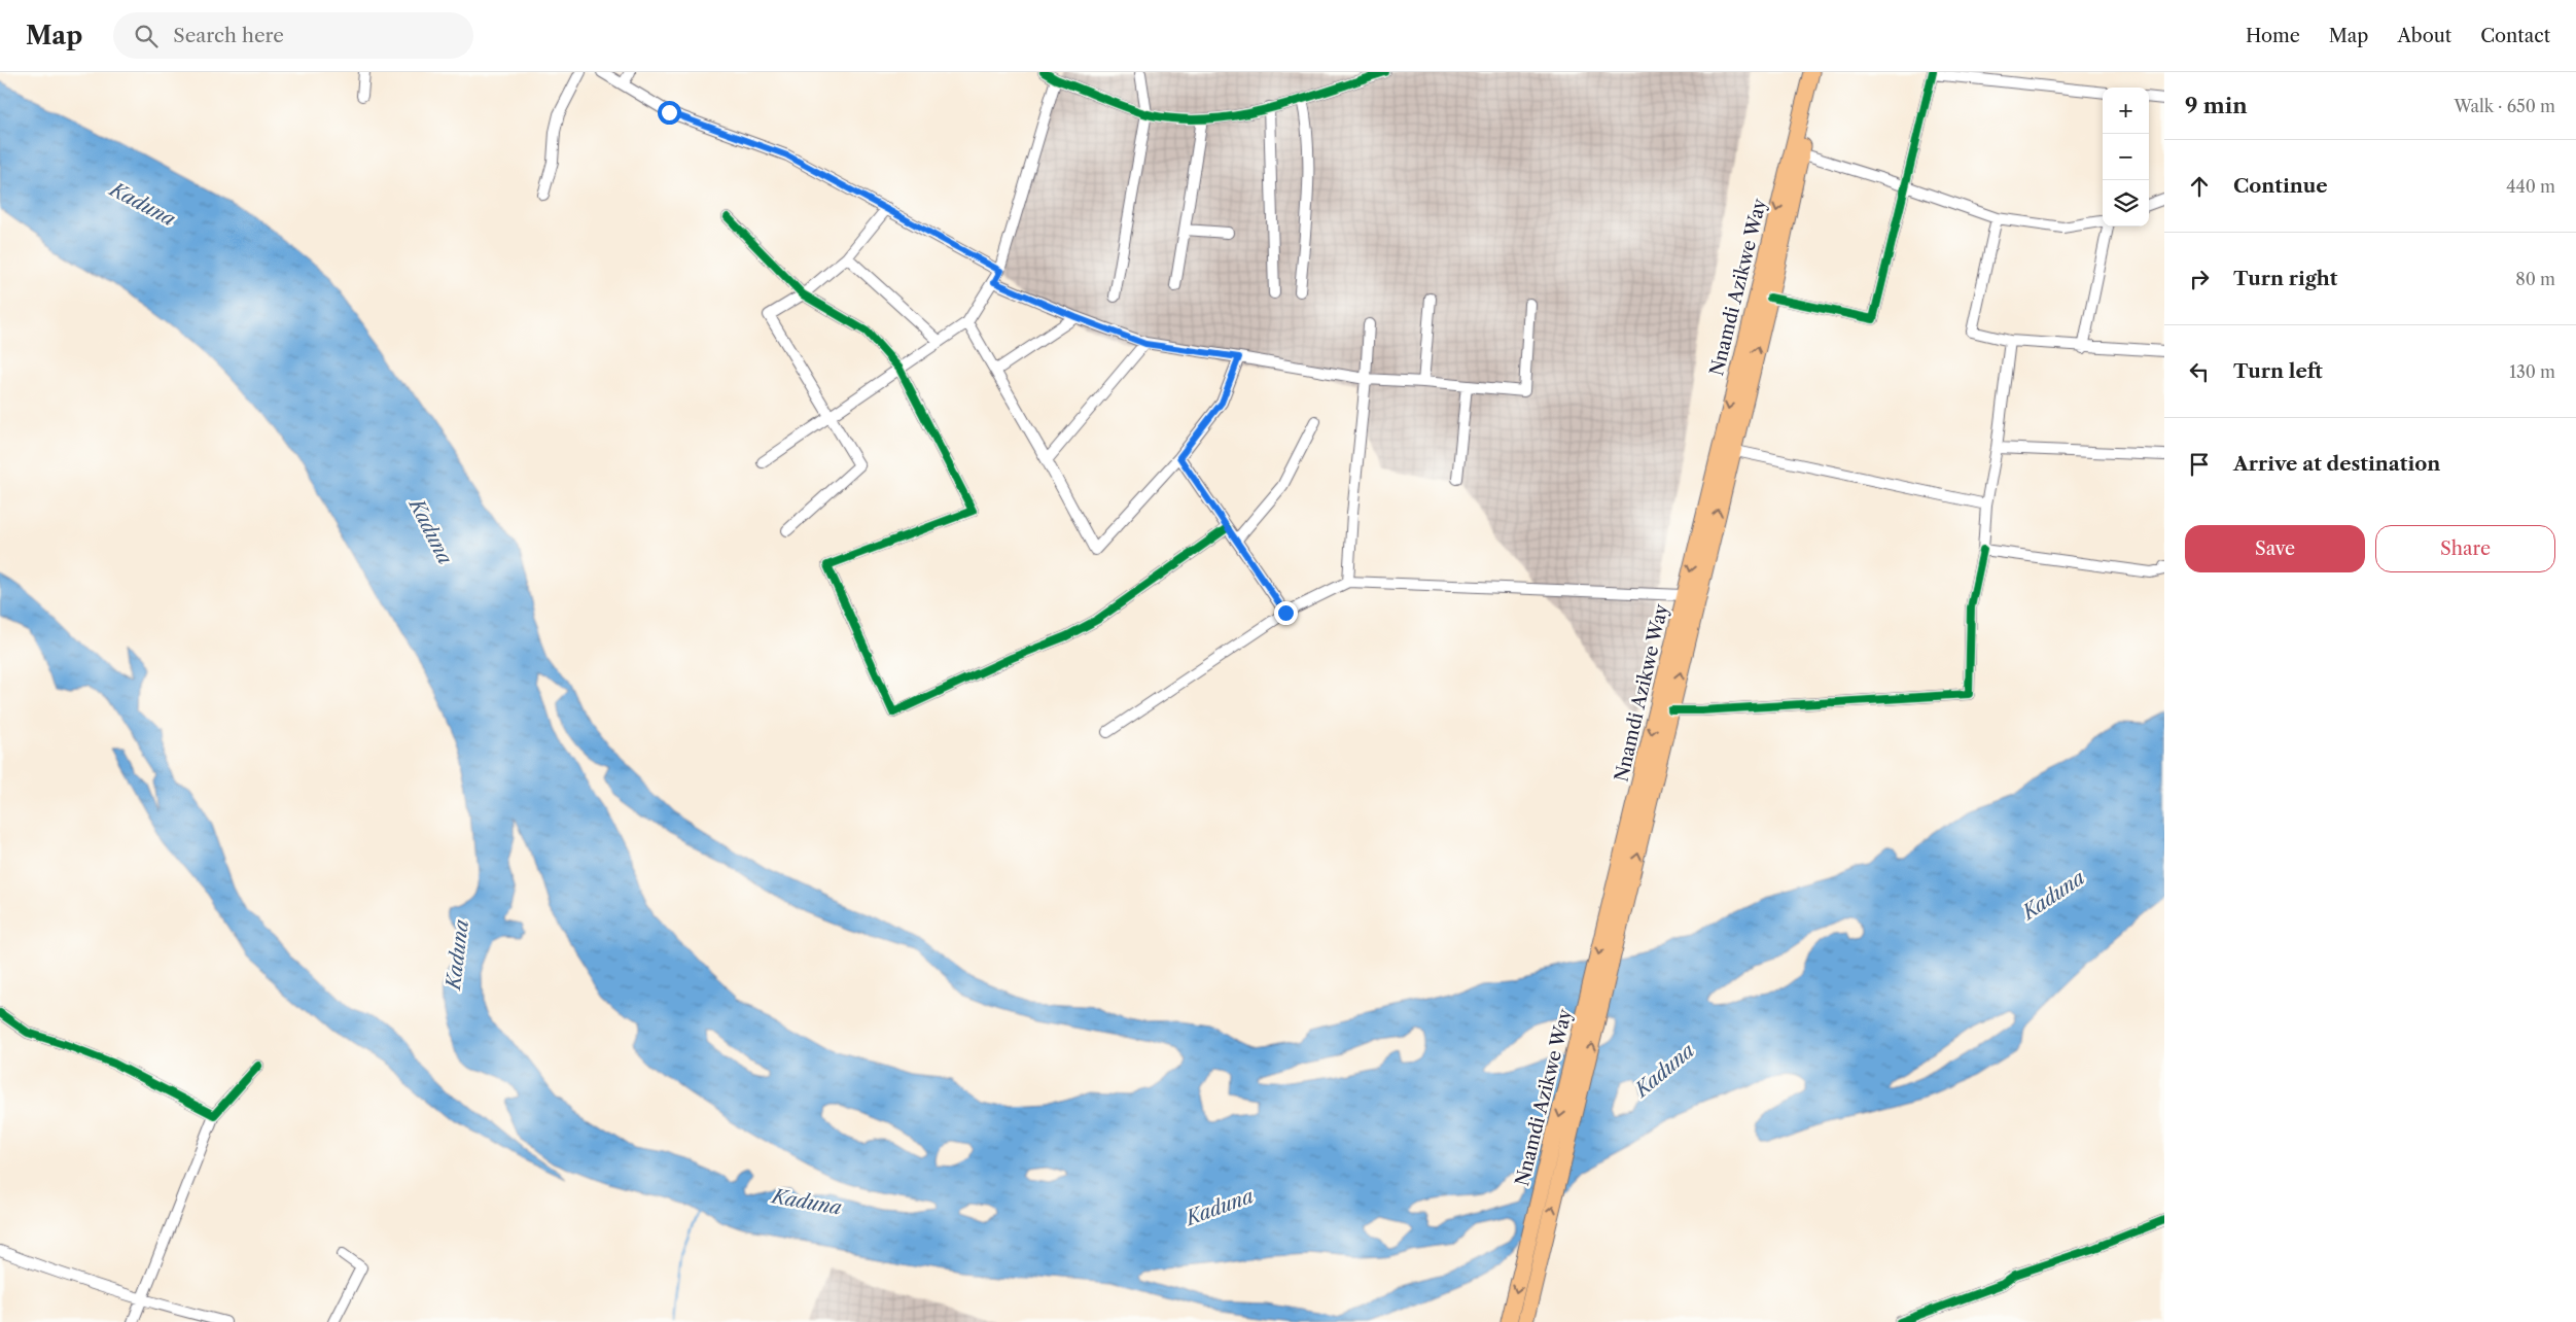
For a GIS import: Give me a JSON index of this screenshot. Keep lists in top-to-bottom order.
{
  "streets": {
    "highway": ["Nnamdi Azikwe Way"]
  },
  "water": ["Kaduna"],
  "page": {
    "header": "Map",
    "search": "Search here",
    "nav": [
      "Home",
      "Map",
      "About",
      "Contact"
    ],
    "heading": ["9 min", "Walk · 650 m"],
    "map_buttons": ["+", "−"],
    "list": [
      ["Continue", "440 m"],
      ["Turn right", "80 m"],
      ["Turn left", "130 m"],
      "Arrive at destination"
    ],
    "buttons": ["Save", "Share"]
  }
}
